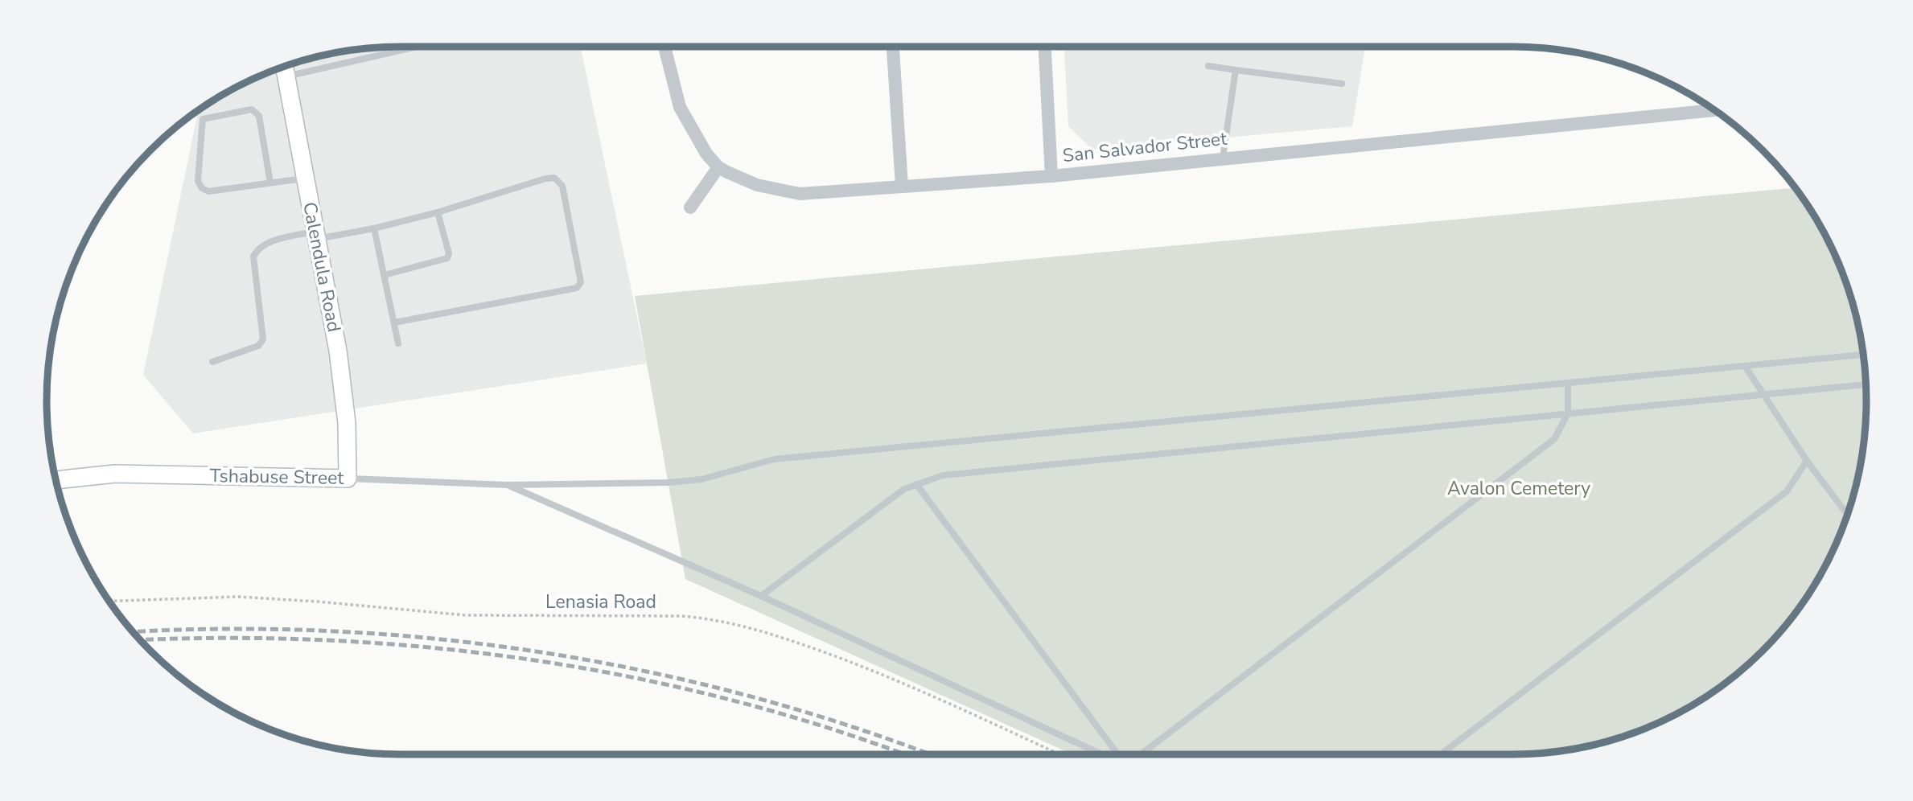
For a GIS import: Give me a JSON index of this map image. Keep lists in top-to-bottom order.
{
  "streets": {
    "street": ["San Salvador Street", "Calendula Road", "Tshabuse Street"],
    "path": ["Lenasia Road"]
  },
  "crossings": [
    ["Calendula Road", "Tshabuse Street"]
  ],
  "parks": ["Avalon Cemetery"]
}
